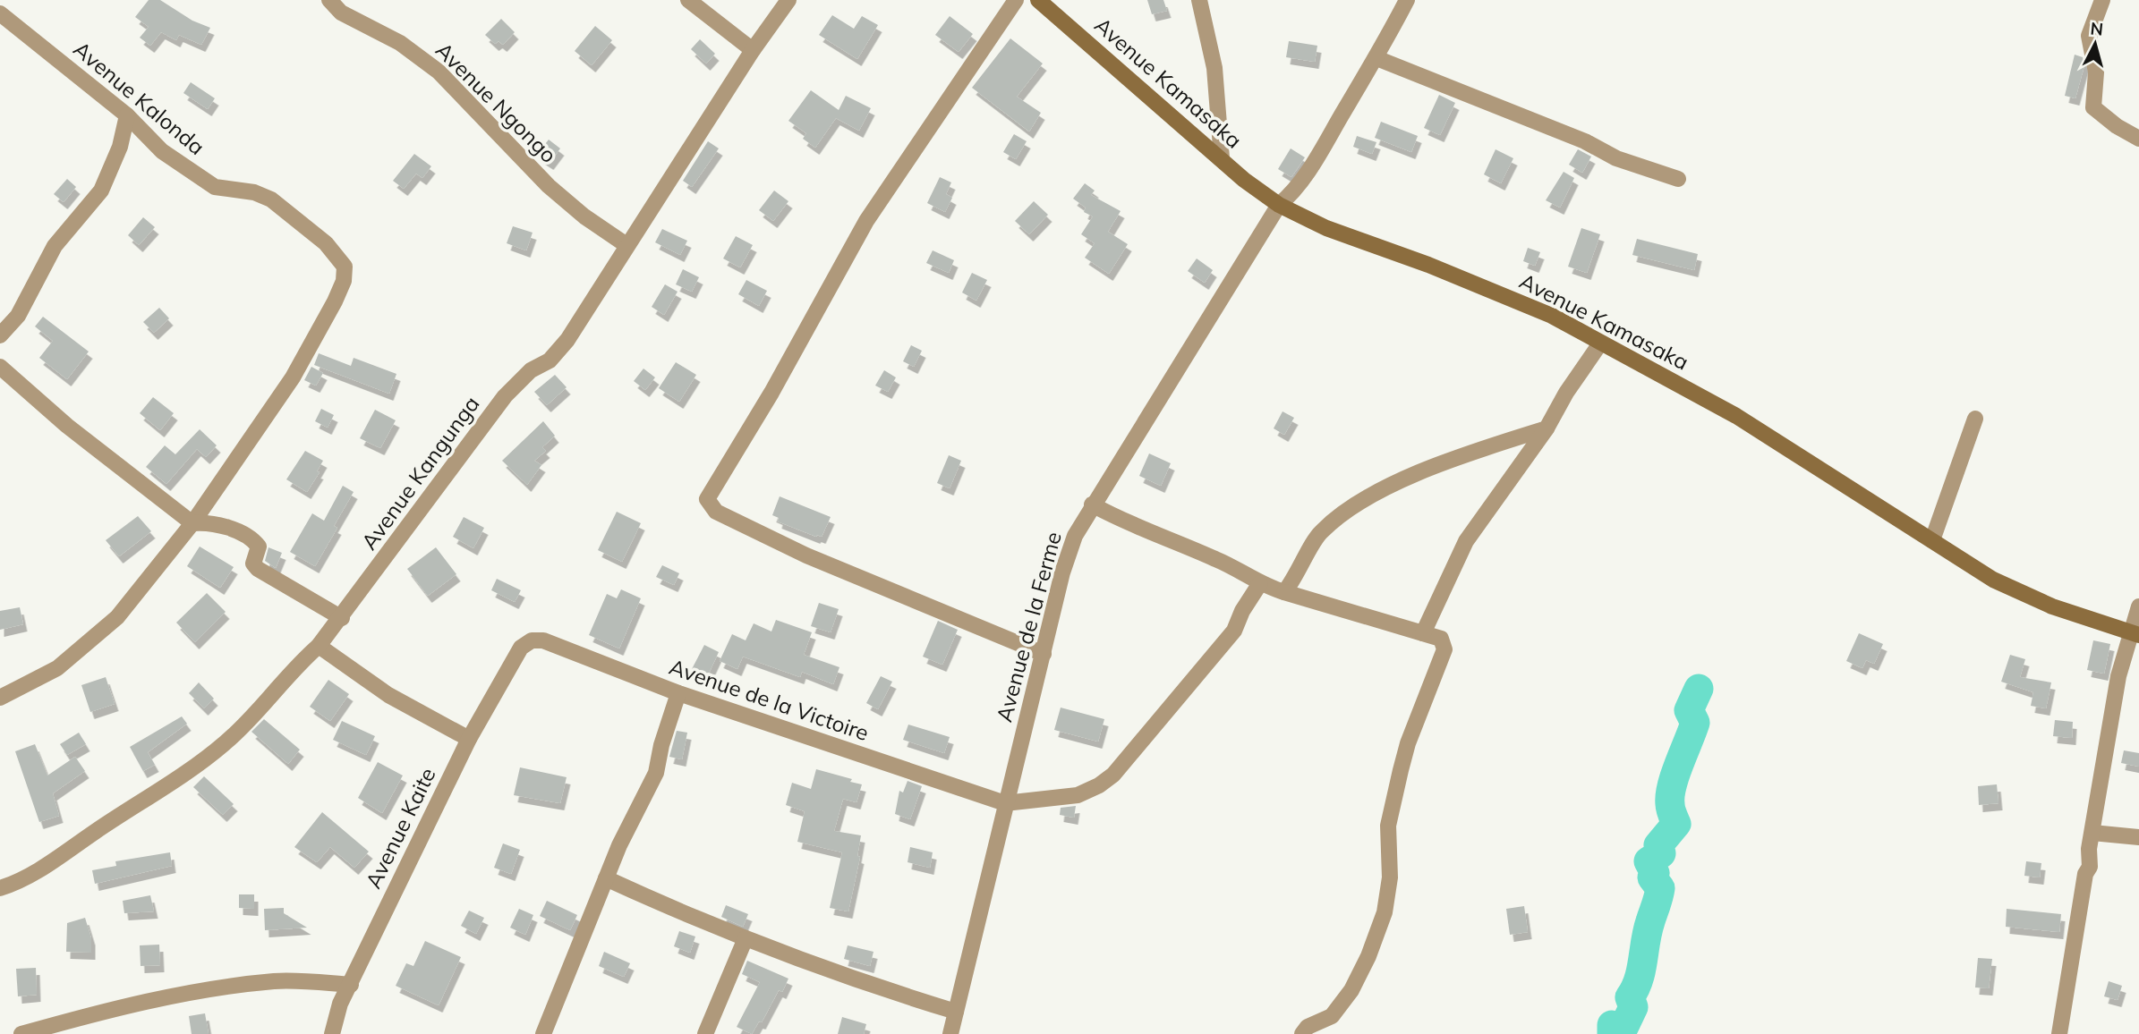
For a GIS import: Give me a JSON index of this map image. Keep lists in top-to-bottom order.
{
  "streets": {
    "street": [
      "Avenue Kamasaka",
      "Avenue Kalonda",
      "Avenue Ngongo",
      "Avenue Kangunga",
      "Avenue de la Ferme",
      "Avenue de la Victoire",
      "Avenue Kaite"
    ]
  },
  "crossings": [
    ["Avenue Kamasaka", "Avenue de la Ferme"],
    ["Avenue Ngongo", "Avenue Kangunga"],
    ["Avenue de la Ferme", "Avenue de la Victoire"],
    ["Avenue de la Victoire", "Avenue Kaite"]
  ],
  "north": "top"
}
